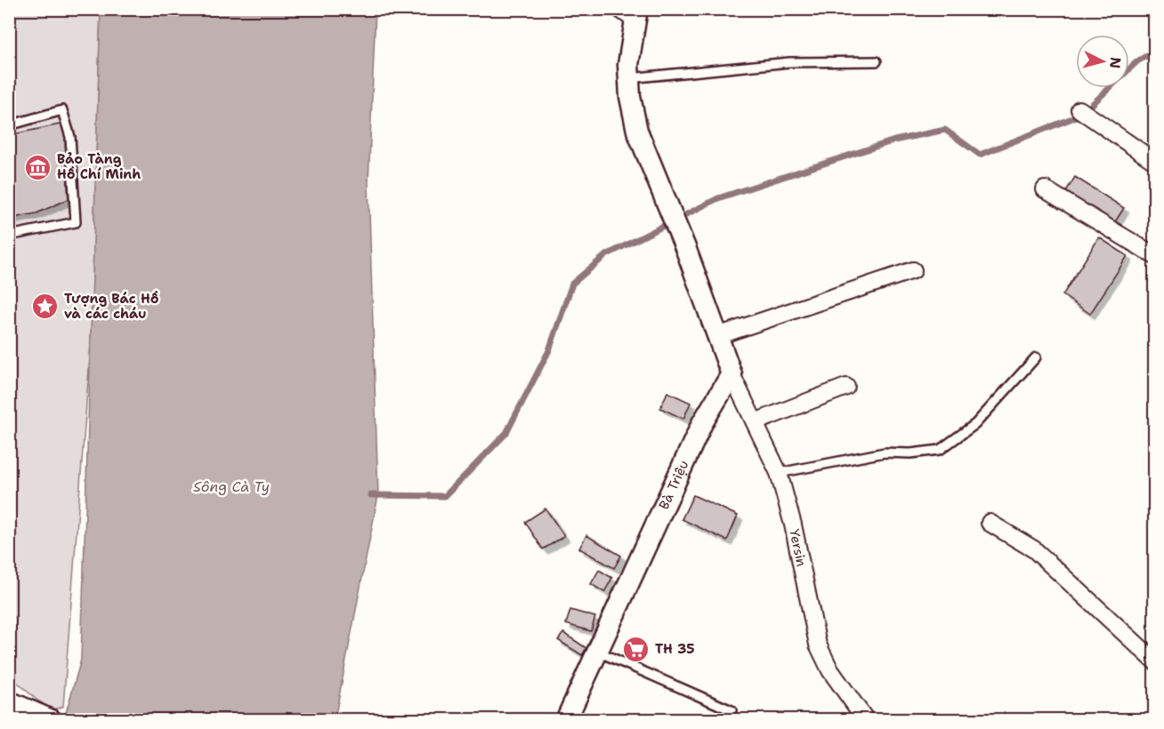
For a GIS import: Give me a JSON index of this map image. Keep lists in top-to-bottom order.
{
  "streets": {
    "street": ["Bà Triệu", "Yersin"]
  },
  "crossings": [
    ["Bà Triệu", "Yersin"]
  ],
  "water": ["Sông Cà Ty"],
  "places": {
    "museum": ["Bảo Tàng Hồ Chí Minh"],
    "place": ["Tượng Bác Hồ và các cháu"],
    "supermarket": ["TH 35"]
  },
  "north": "right"
}
